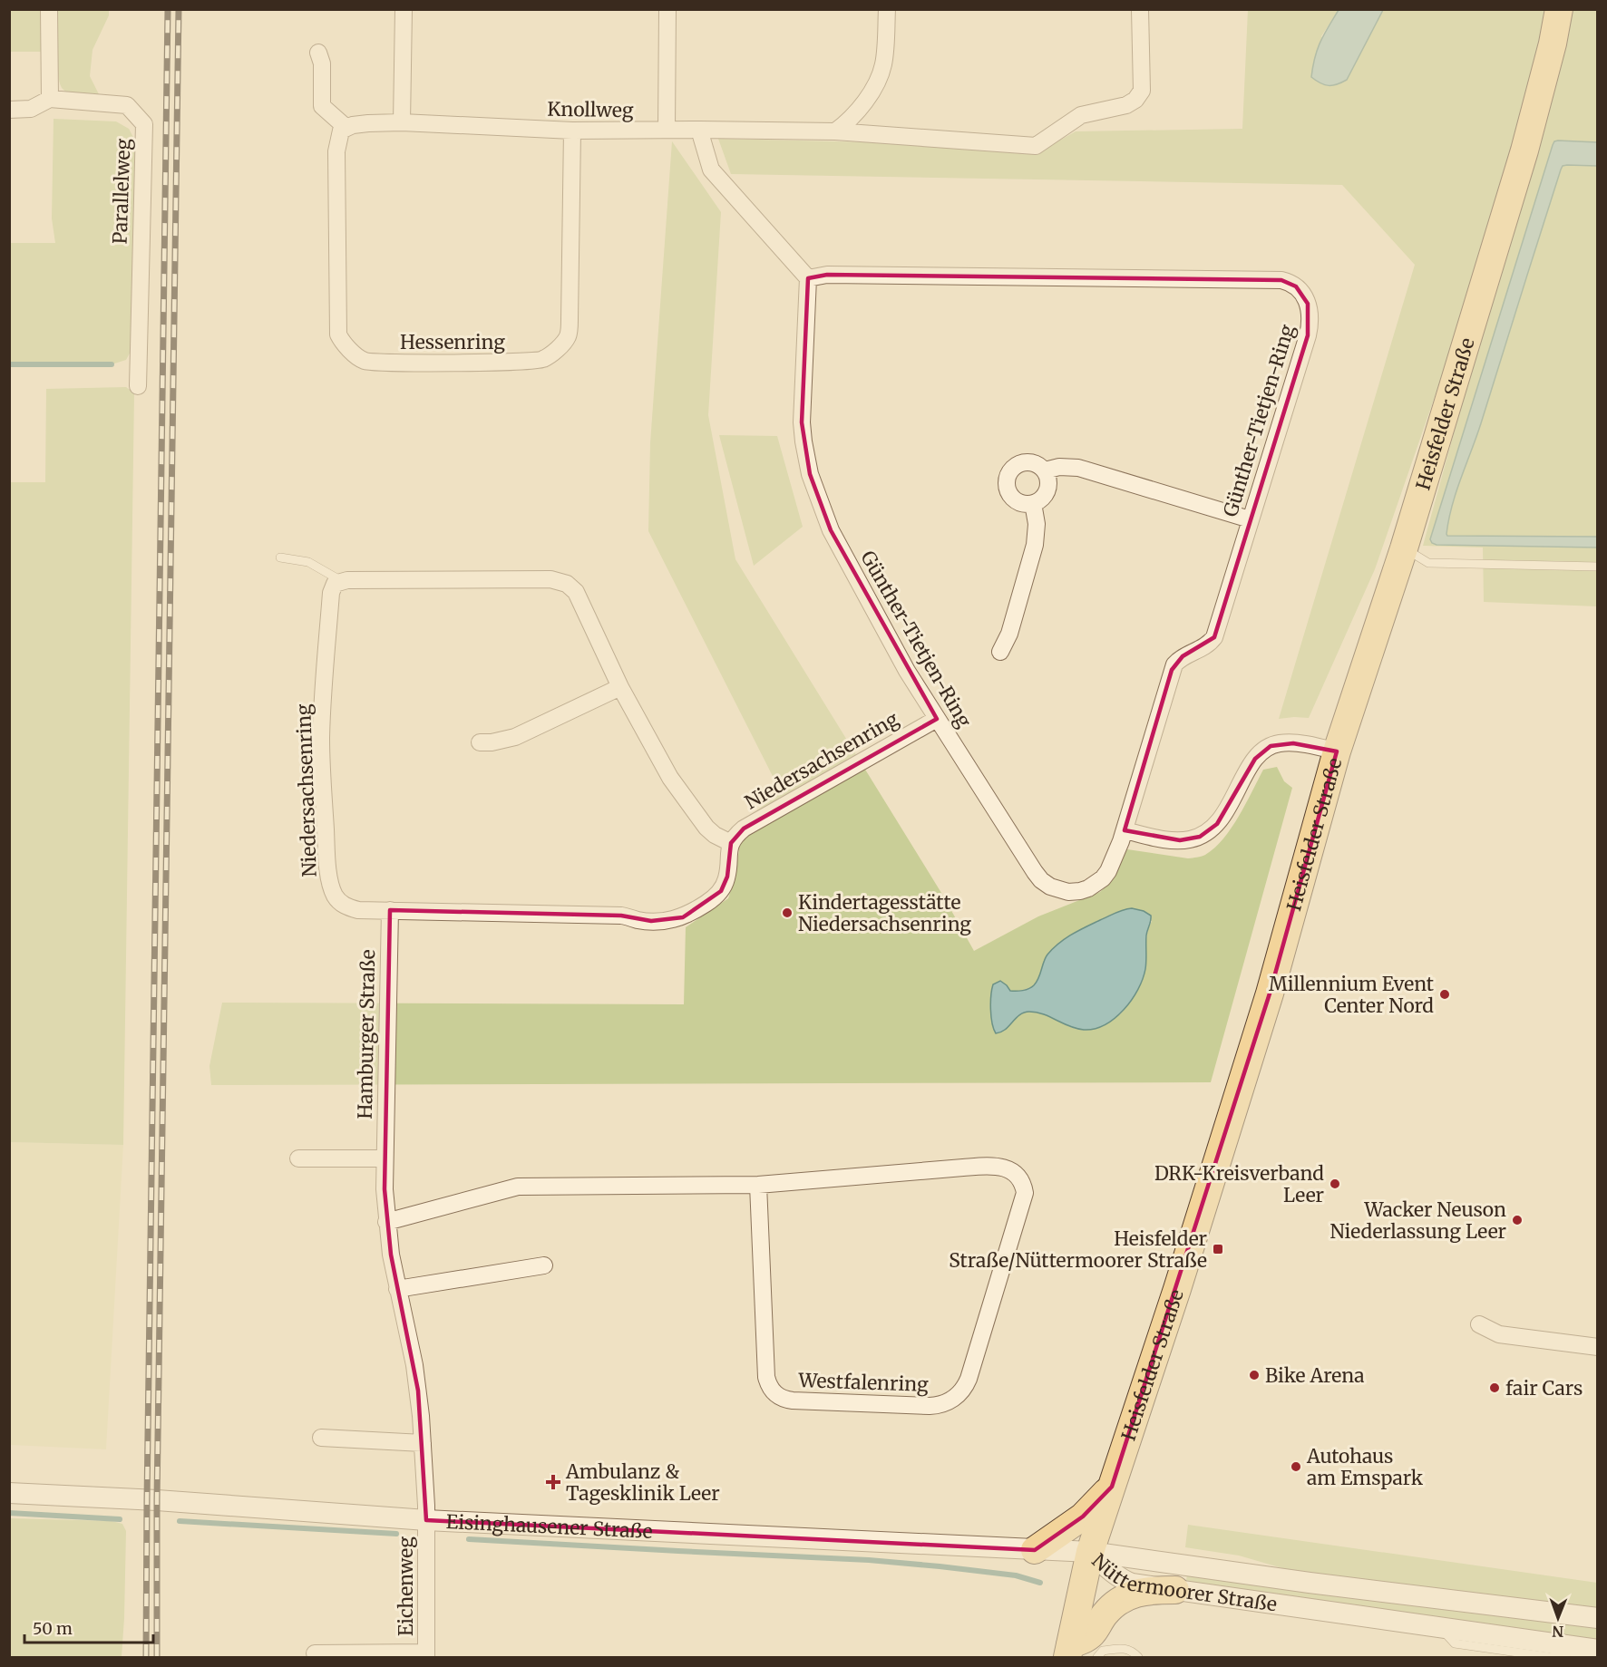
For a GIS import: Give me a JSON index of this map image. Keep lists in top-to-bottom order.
{
  "streets": {
    "main road": ["Heisfelder Straße"],
    "street": [
      "Knollweg",
      "Parallelweg",
      "Hessenring",
      "Günther-Tietjen-Ring",
      "Niedersachsenring",
      "Hamburger Straße",
      "Westfalenring",
      "Eisinghausener Straße",
      "Nüttermoorer Straße",
      "Eichenweg"
    ]
  },
  "crossings": [
    ["Knollweg", "Hessenring"],
    ["Heisfelder Straße", "Eisinghausener Straße"],
    ["Heisfelder Straße", "Nüttermoorer Straße"],
    ["Günther-Tietjen-Ring", "Niedersachsenring"],
    ["Niedersachsenring", "Hamburger Straße"],
    ["Hamburger Straße", "Westfalenring"],
    ["Hamburger Straße", "Eisinghausener Straße"],
    ["Hamburger Straße", "Eichenweg"],
    ["Eisinghausener Straße", "Nüttermoorer Straße"],
    ["Eisinghausener Straße", "Eichenweg"]
  ],
  "places": {
    "other": [
      "Kindertagesstätte Niedersachsenring",
      "Millennium Event Center Nord",
      "DRK-Kreisverband Leer",
      "Wacker Neuson Niederlassung Leer",
      "Bike Arena",
      "fair Cars",
      "Autohaus am Emspark"
    ],
    "transit": ["Heisfelder Straße/Nüttermoorer Straße"],
    "health": ["Ambulanz & Tagesklinik Leer"]
  },
  "scale_bar": "50 m",
  "north": "bottom"
}
